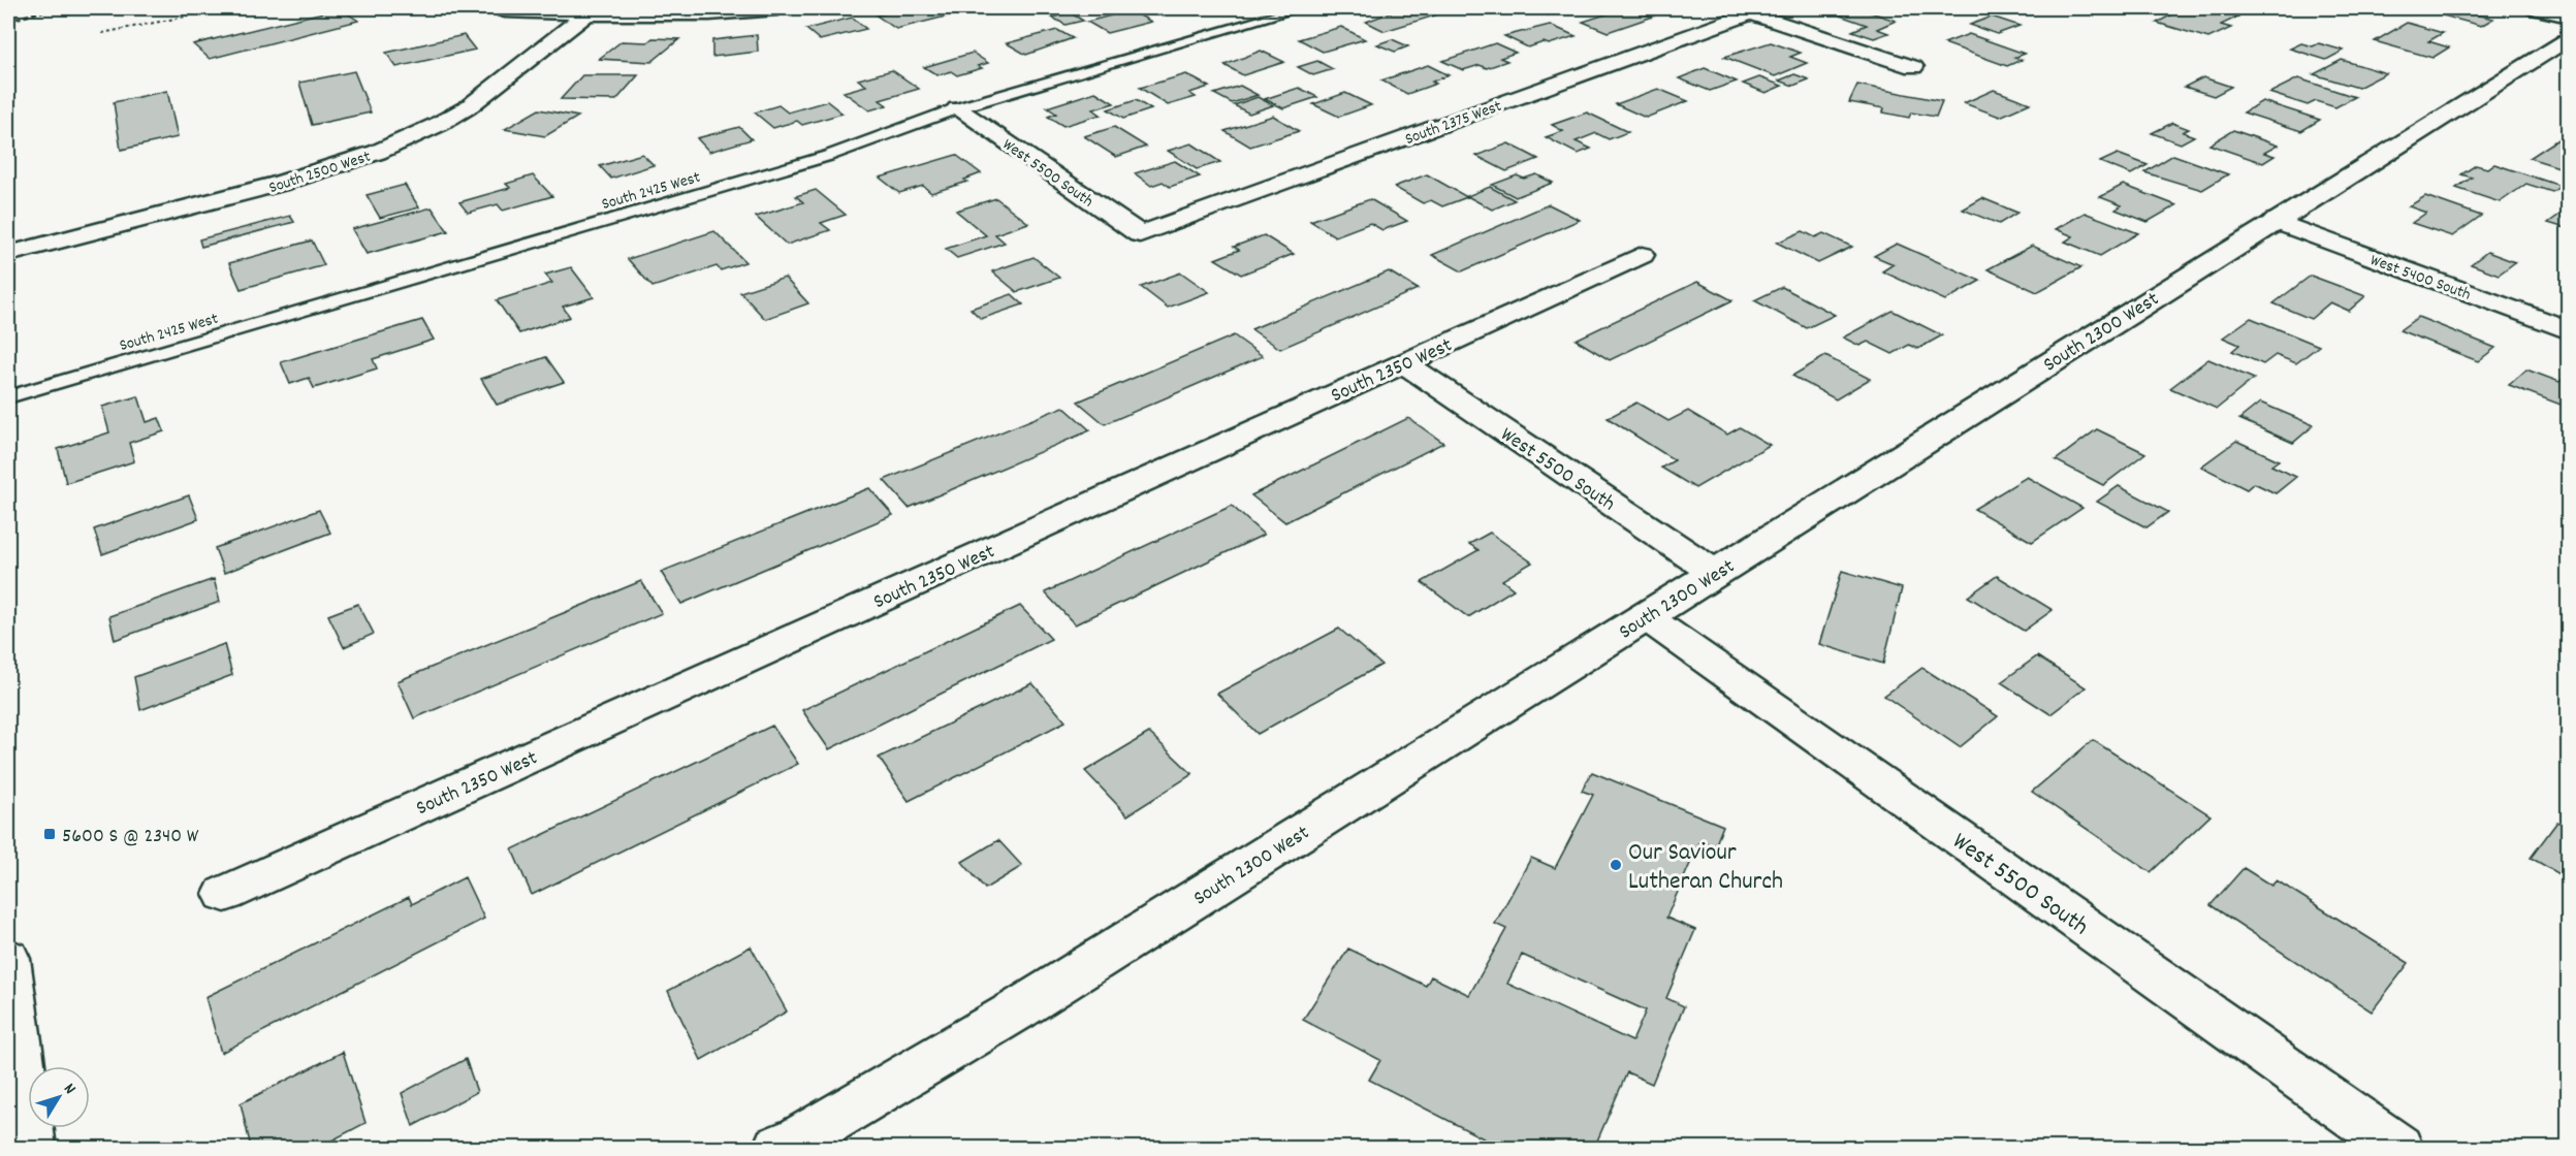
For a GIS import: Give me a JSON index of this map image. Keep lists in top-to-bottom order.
{
  "streets": {
    "street": [
      "South 2375 West",
      "South 2500 West",
      "West 5500 South",
      "West 5400 South",
      "South 2300 West",
      "South 2350 West"
    ],
    "lane": ["South 2425 West"]
  },
  "crossings": [
    ["South 2375 West", "West 5500 South"],
    ["West 5500 South", "South 2425 West"],
    ["West 5500 South", "South 2300 West"],
    ["West 5500 South", "South 2350 West"],
    ["West 5400 South", "South 2300 West"]
  ],
  "places": {
    "transit": ["5600 S @ 2340 W"],
    "other": ["Our Saviour Lutheran Church"]
  },
  "north": "top right"
}
